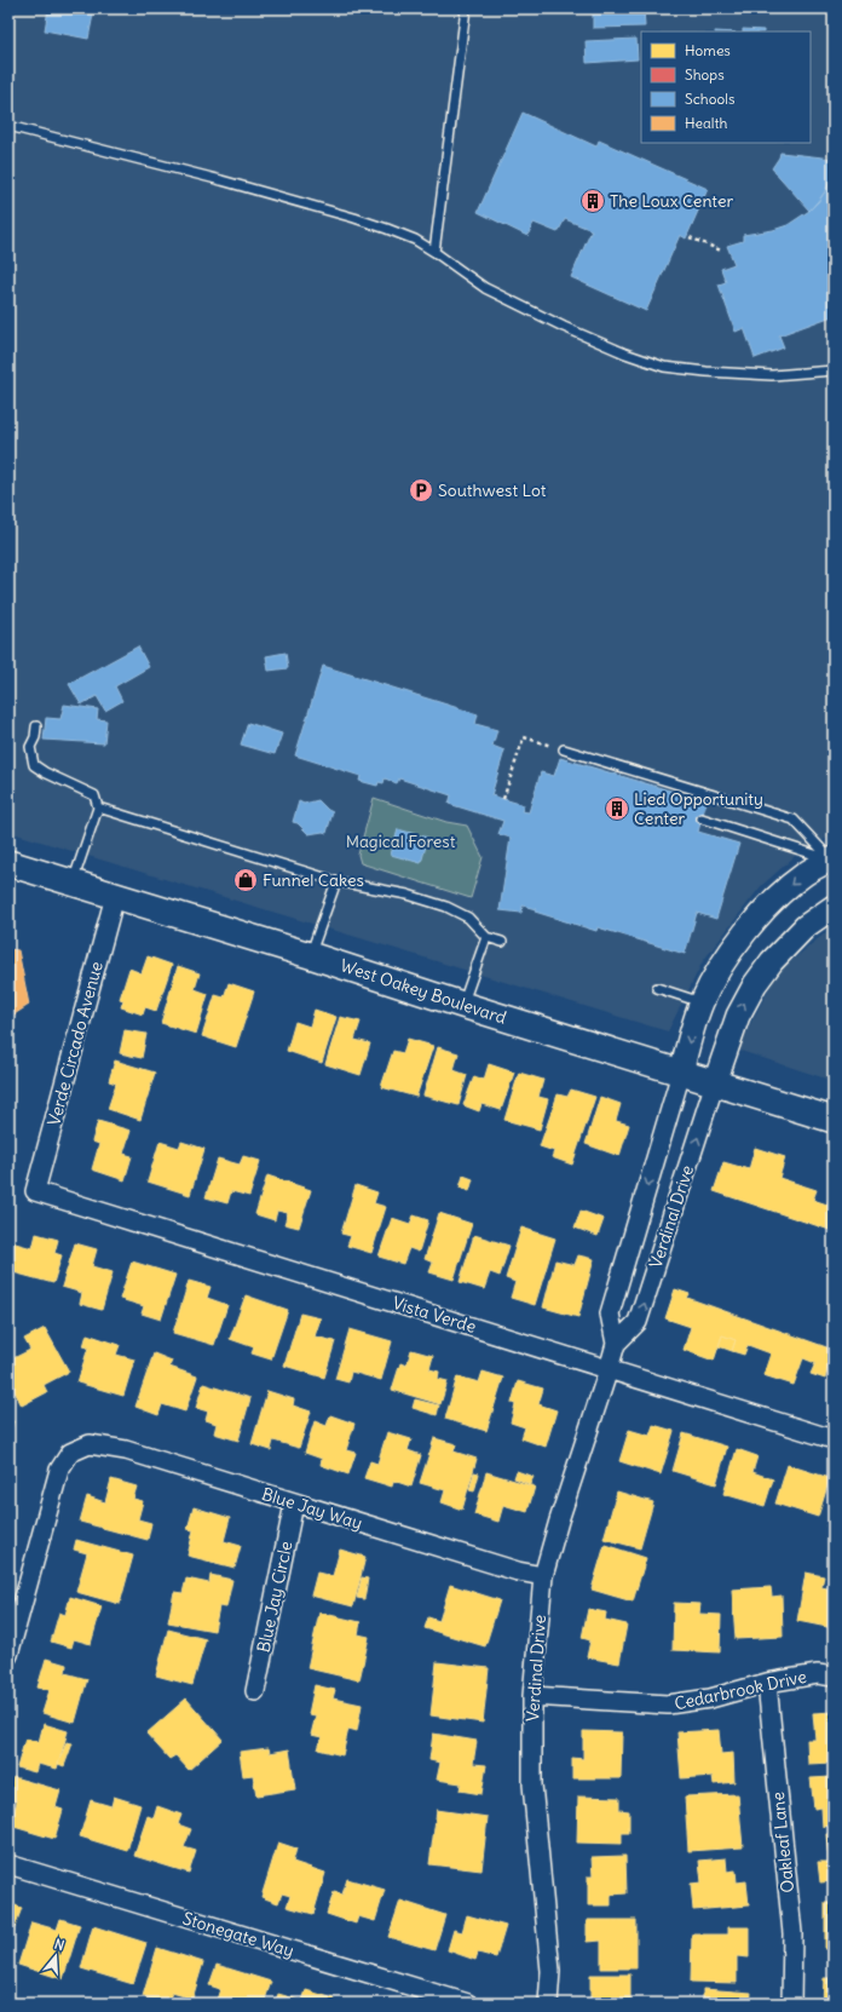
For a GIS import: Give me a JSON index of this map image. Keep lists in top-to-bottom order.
{
  "streets": {
    "main road": ["West Oakey Boulevard"],
    "street": [
      "Verde Circado Avenue",
      "Verdinal Drive",
      "Vista Verde",
      "Blue Jay Way",
      "Blue Jay Circle",
      "Cedarbrook Drive",
      "Oakleaf Lane",
      "Stonegate Way"
    ]
  },
  "crossings": [
    ["West Oakey Boulevard", "Verde Circado Avenue"],
    ["West Oakey Boulevard", "Verdinal Drive"],
    ["Verde Circado Avenue", "Vista Verde"],
    ["Verdinal Drive", "Vista Verde"],
    ["Verdinal Drive", "Blue Jay Way"],
    ["Verdinal Drive", "Cedarbrook Drive"],
    ["Blue Jay Way", "Blue Jay Circle"],
    ["Cedarbrook Drive", "Oakleaf Lane"]
  ],
  "parks": ["Magical Forest"],
  "places": {
    "building": ["The Loux Center", "Lied Opportunity Center"],
    "parking": ["Southwest Lot"],
    "shop": ["Funnel Cakes"]
  },
  "legend": [
    "Homes",
    "Shops",
    "Schools",
    "Health"
  ],
  "north": "top"
}
